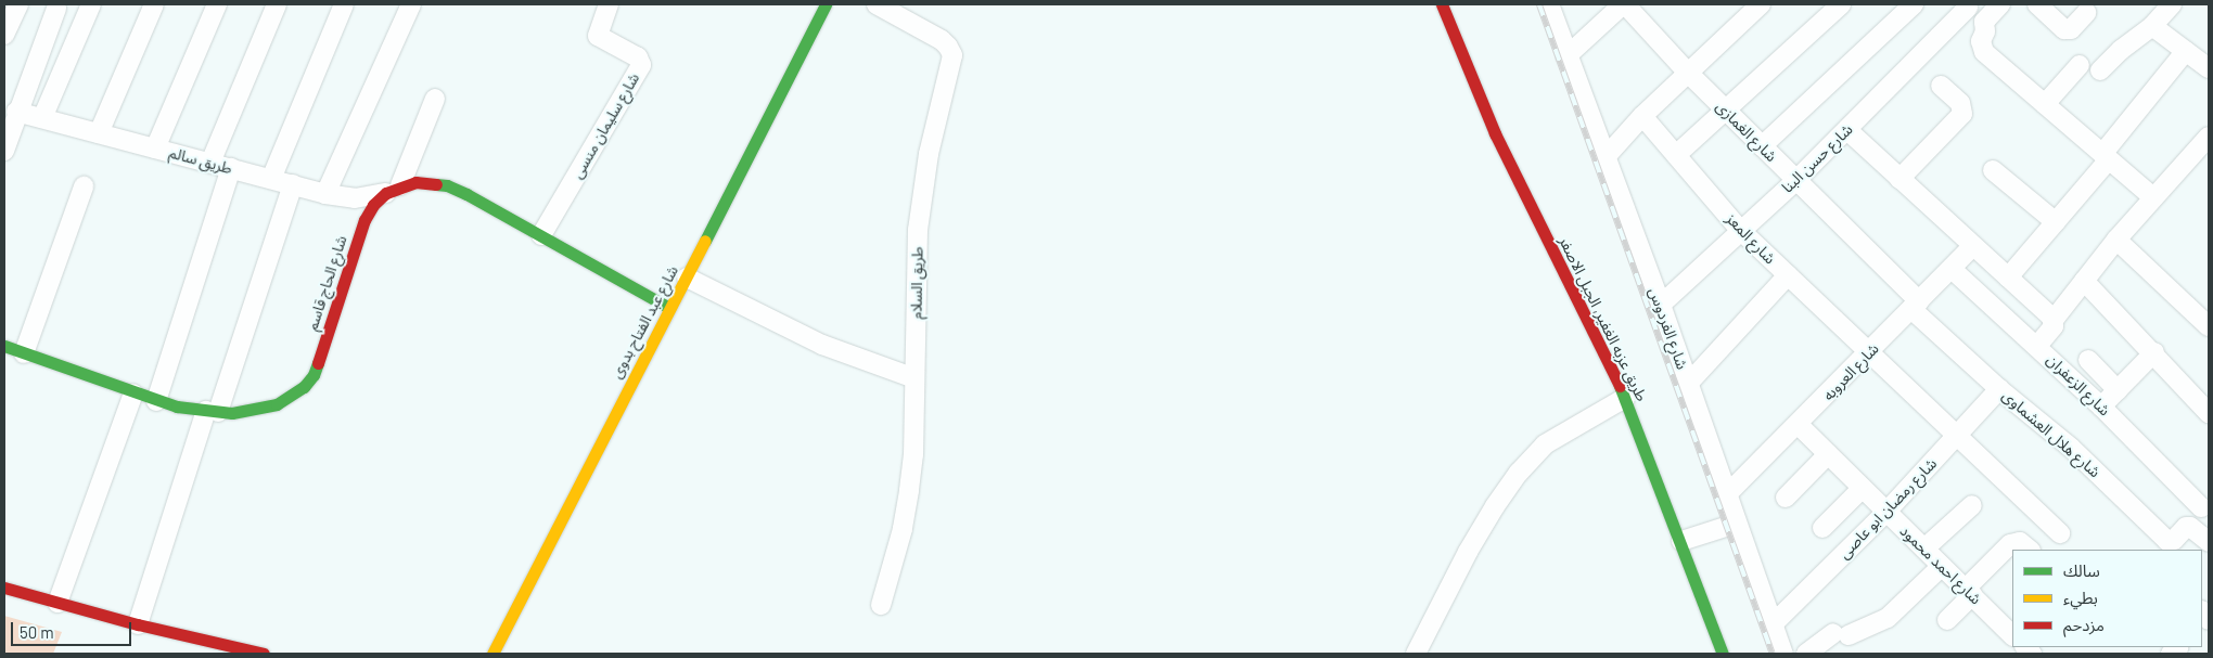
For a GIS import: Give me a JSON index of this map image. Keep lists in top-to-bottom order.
{
  "streets": {
    "street": [
      "شارع سليمان منسى",
      "شارع الغمازى",
      "شارع حسن البنا",
      "طريق سالم",
      "شارع المعز",
      "شارع الحاج قاسم",
      "طريق السلام",
      "طريق عزبه الغفير, الجبل الاصفر",
      "شارع عبد الفتاح بدوى",
      "شارع الفردوس",
      "شارع العروبه",
      "شارع الزعفران",
      "شارع هلال العشماوى",
      "شارع رمضان ابو عاصى",
      "شارع احمد محمود"
    ]
  },
  "crossings": [
    ["شارع الغمازى", "شارع حسن البنا"],
    ["شارع الغمازى", "شارع العروبه"],
    ["شارع الغمازى", "شارع هلال العشماوى"],
    ["شارع حسن البنا", "شارع المعز"],
    ["شارع حسن البنا", "شارع الفردوس"],
    ["طريق سالم", "شارع الحاج قاسم"],
    ["شارع المعز", "شارع العروبه"],
    ["شارع المعز", "شارع رمضان ابو عاصى"],
    ["شارع الفردوس", "شارع العروبه"],
    ["شارع الفردوس", "شارع رمضان ابو عاصى"],
    ["شارع العروبه", "شارع الزعفران"],
    ["شارع العروبه", "شارع هلال العشماوى"],
    ["شارع العروبه", "شارع احمد محمود"],
    ["شارع هلال العشماوى", "شارع رمضان ابو عاصى"],
    ["شارع رمضان ابو عاصى", "شارع احمد محمود"]
  ],
  "legend": ["سالك", "بطيء", "مزدحم"],
  "scale_bar": "50 m"
}
